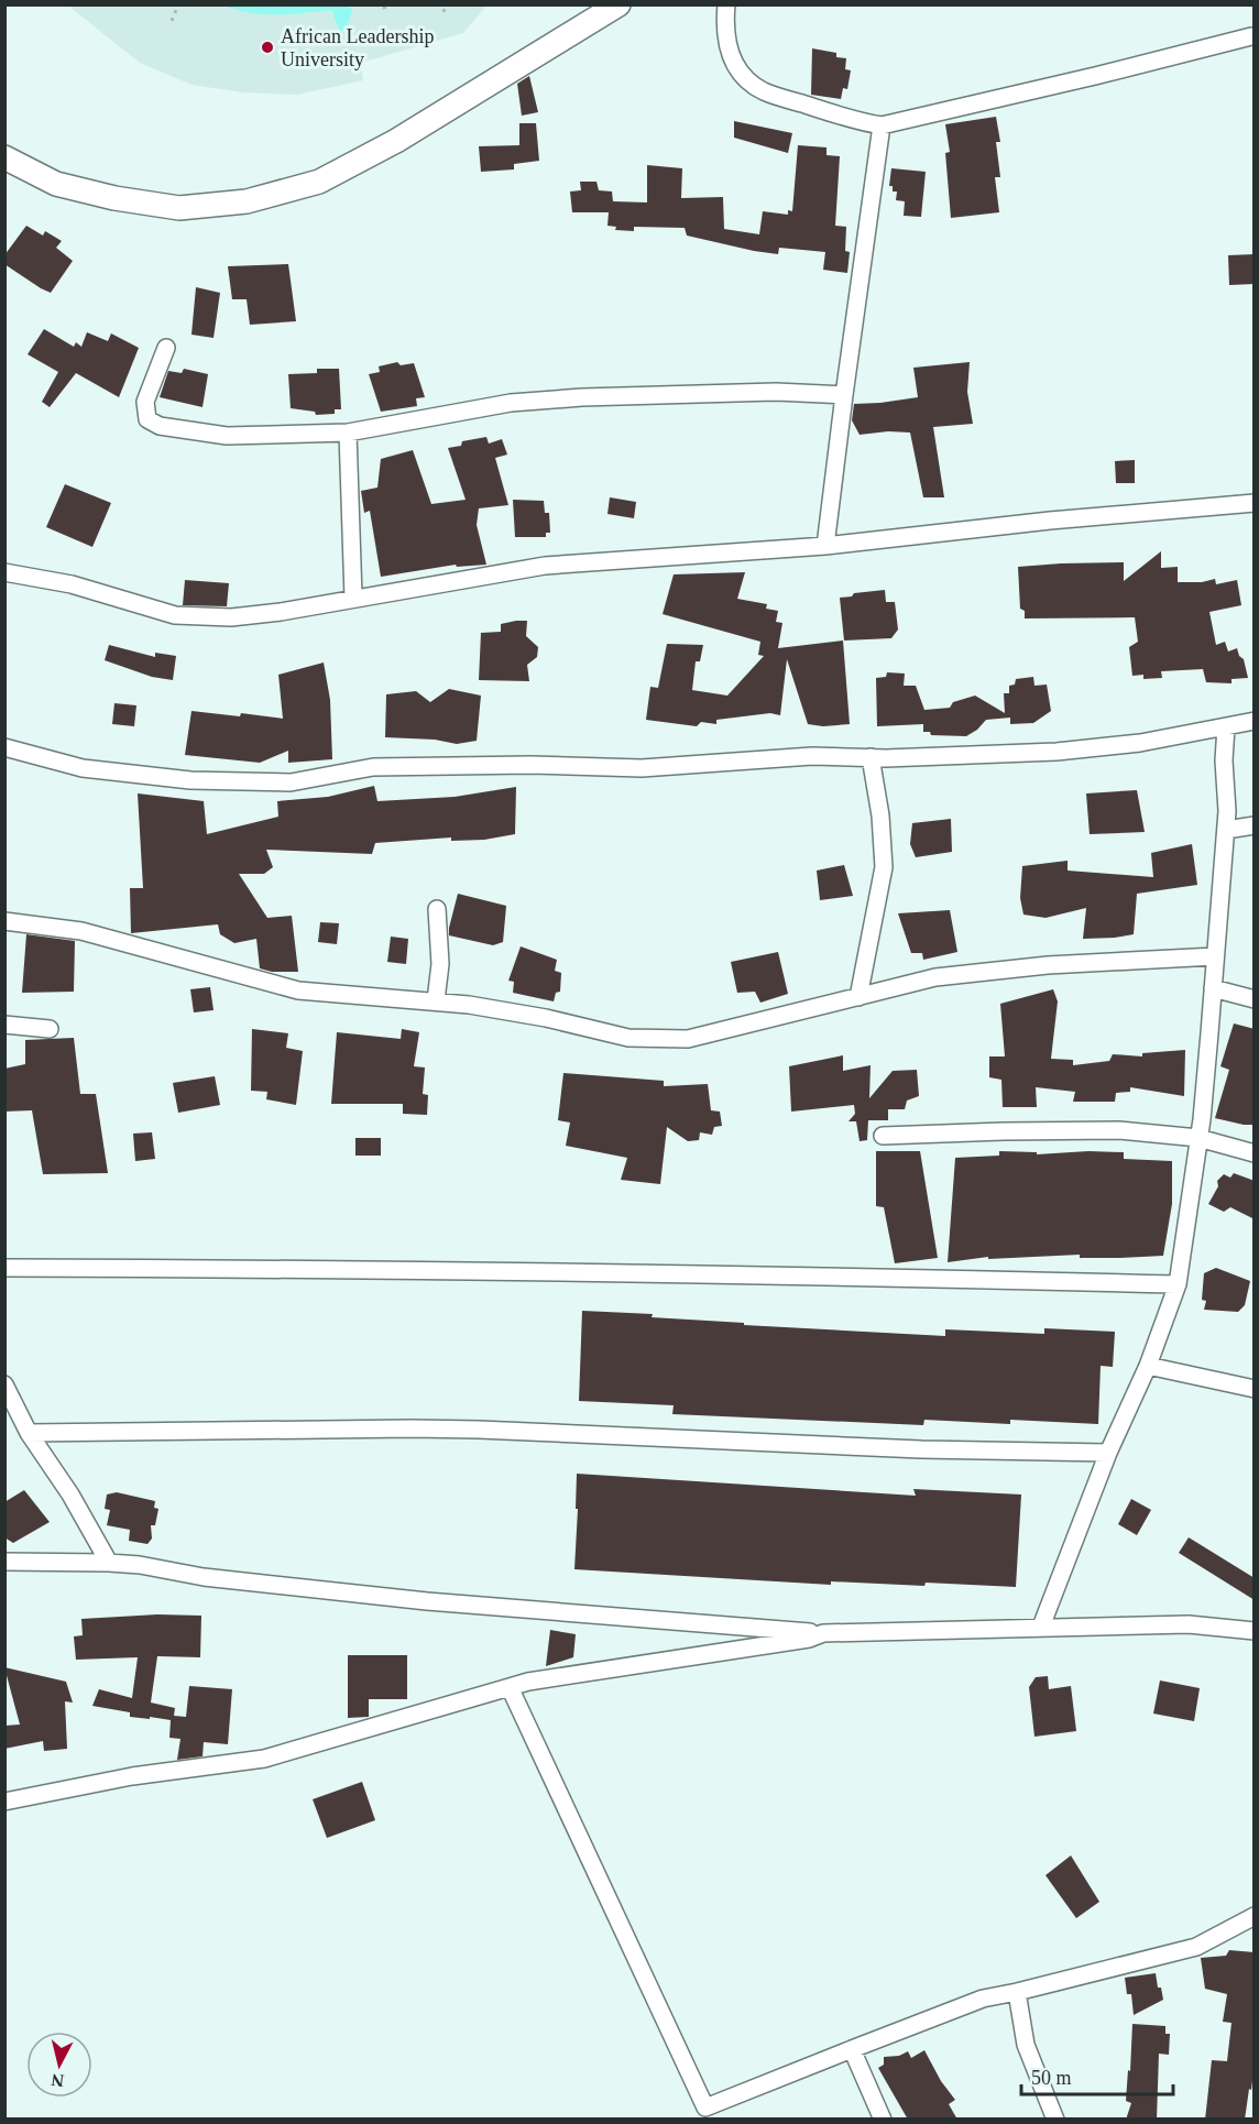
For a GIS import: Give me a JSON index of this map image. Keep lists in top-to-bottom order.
{
  "places": ["African Leadership University"],
  "scale_bar": "50 m",
  "north": "bottom"
}
